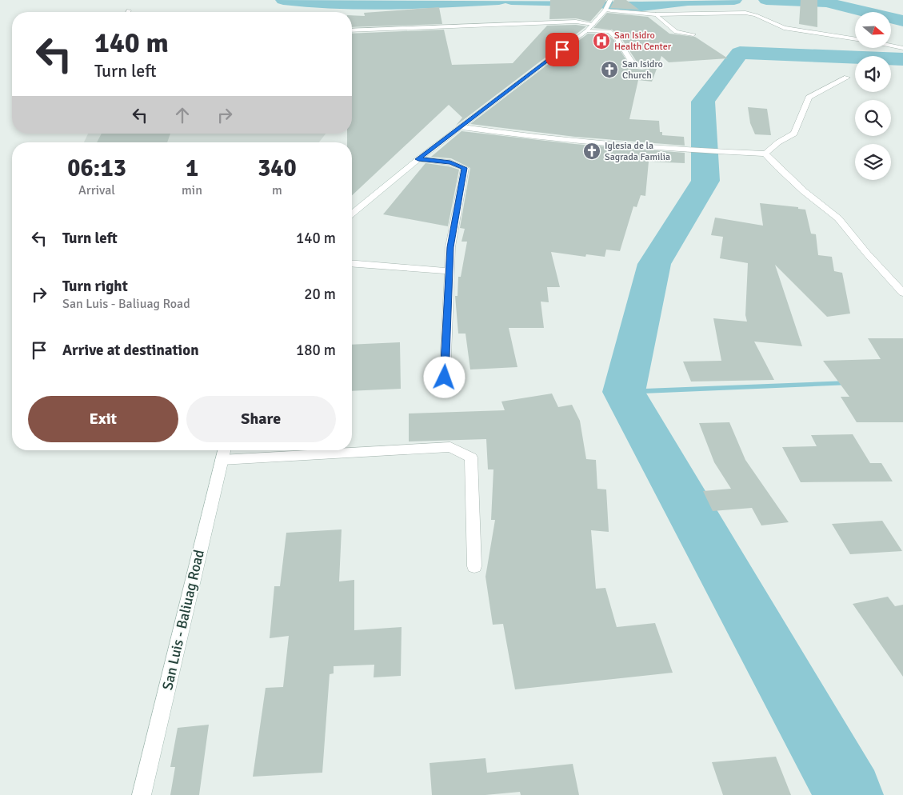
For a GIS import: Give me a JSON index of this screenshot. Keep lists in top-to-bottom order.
{
  "streets": {
    "street": ["San Luis - Baliuag Road"]
  },
  "places": {
    "hospital": ["San Isidro Health Center"],
    "church": ["San Isidro Church", "Iglesia de la Sagrada Familia"]
  },
  "north": "right",
  "page": {
    "turn": ["140 m", "Turn left"],
    "eta": [
      "06:13",
      "Arrival",
      "1",
      "min",
      "340",
      "m"
    ],
    "list": [
      {
        "name": "Turn left",
        "value": "140 m"
      },
      {
        "name": "Turn right",
        "note": "San Luis - Baliuag Road",
        "value": "20 m"
      },
      {
        "name": "Arrive at destination",
        "value": "180 m"
      }
    ],
    "buttons": ["Exit", "Share"]
  }
}
